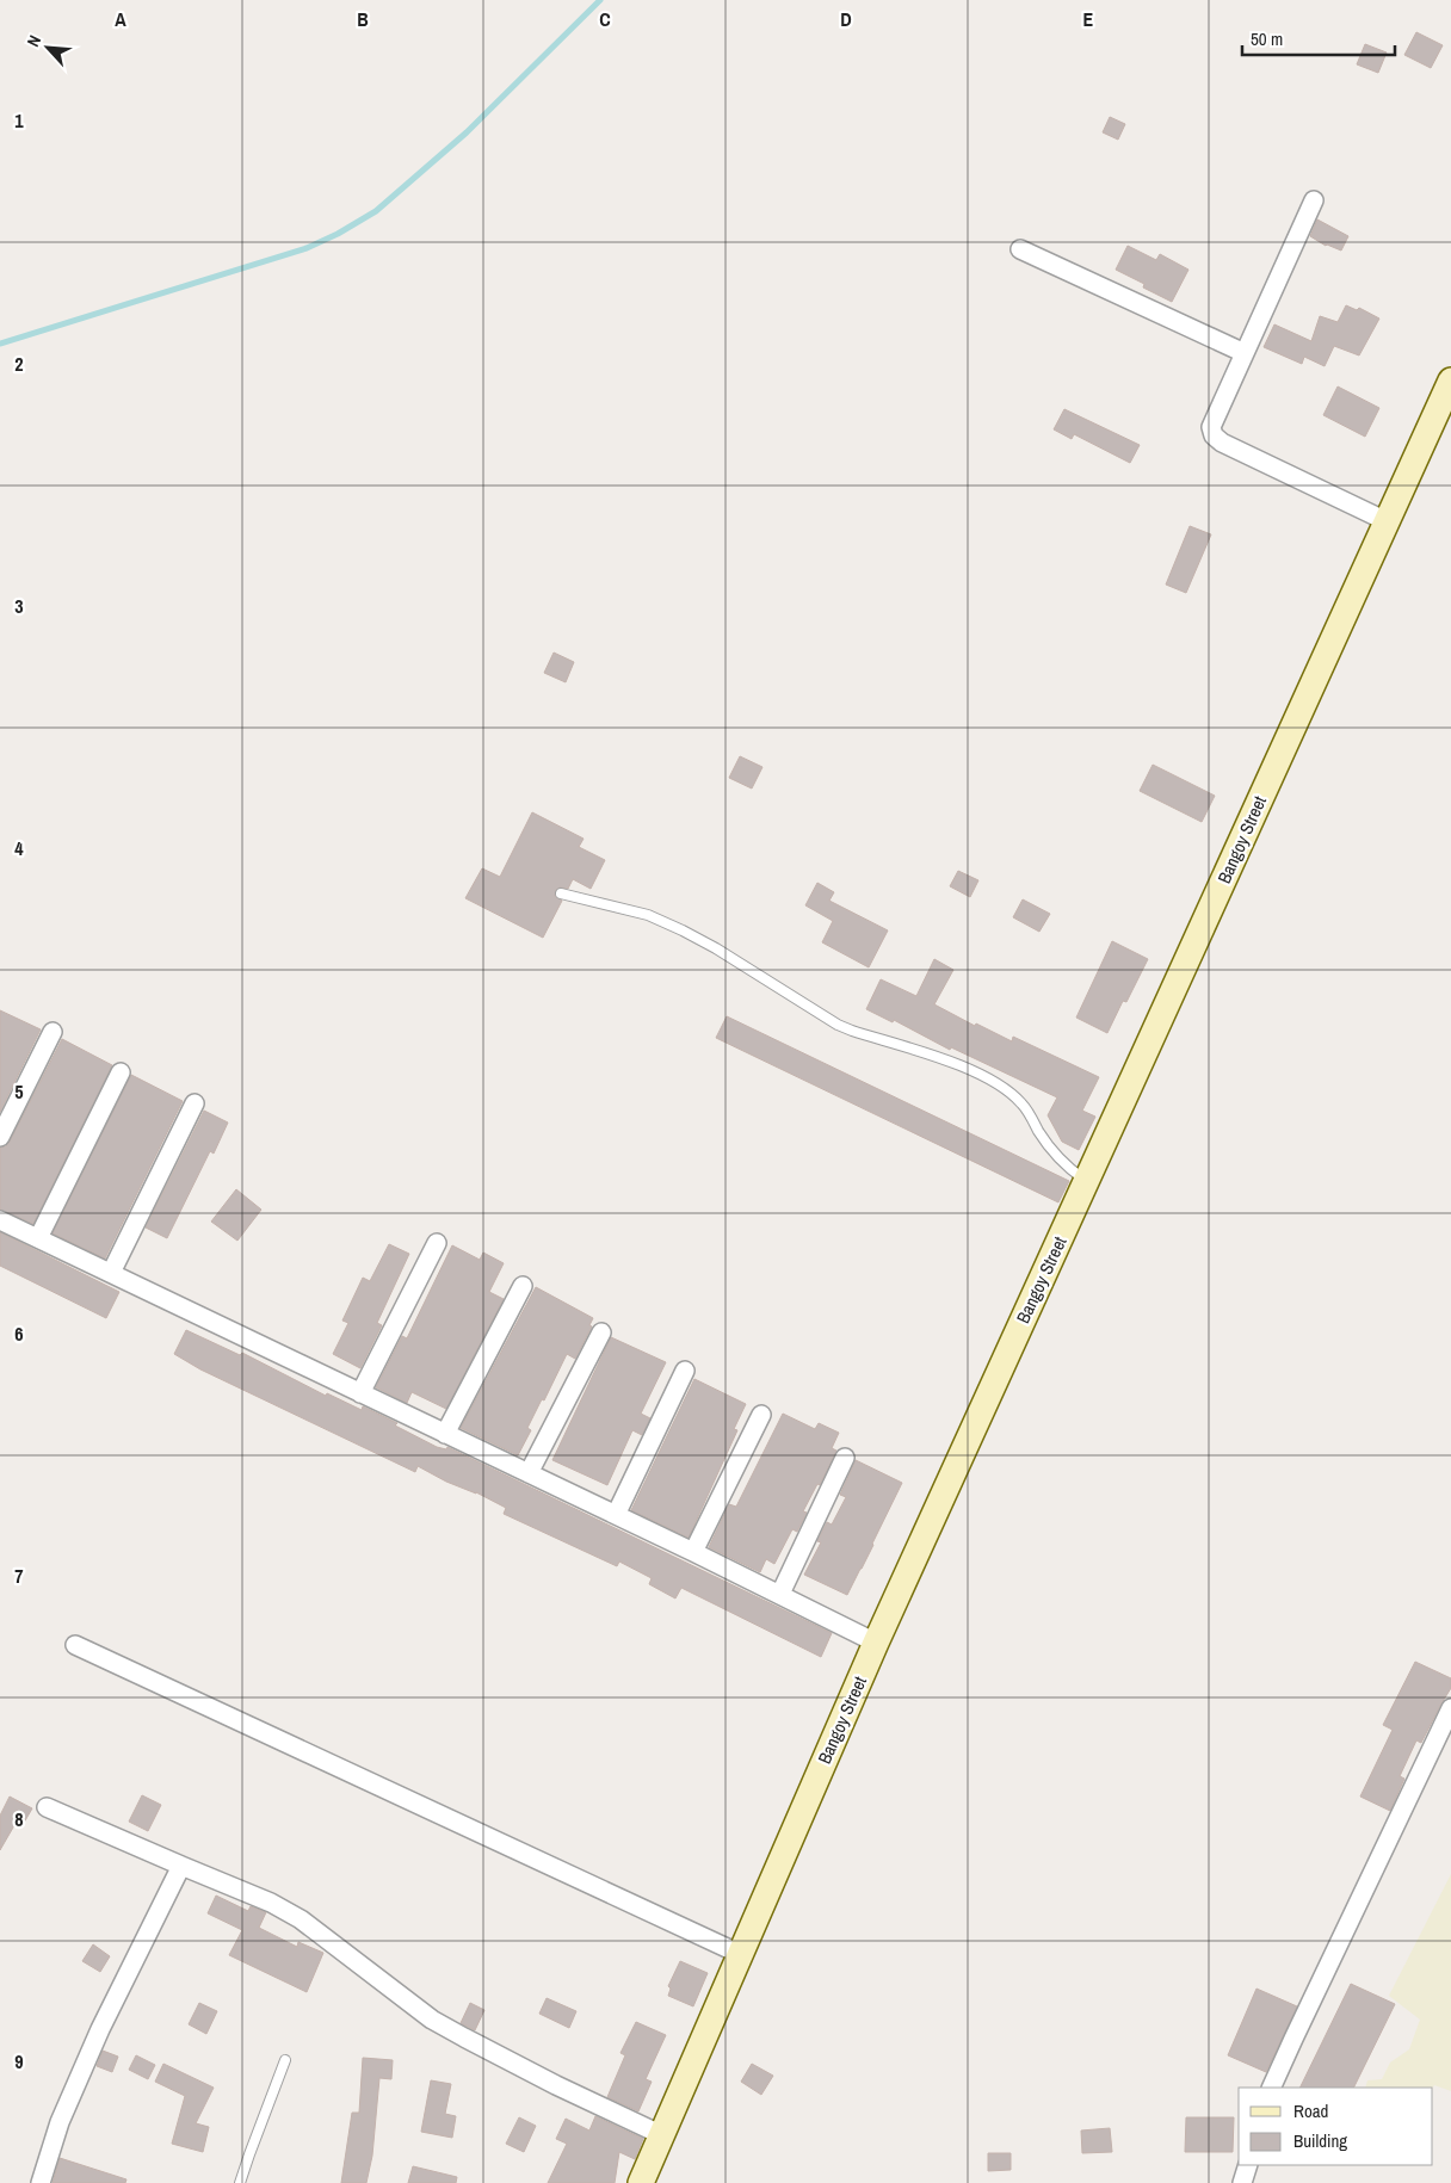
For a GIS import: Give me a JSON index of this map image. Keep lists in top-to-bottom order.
{
  "streets": {
    "main road": ["Bangoy Street"]
  },
  "legend": ["Road", "Building"],
  "scale_bar": "50 m",
  "north": "top left",
  "grid": {
    "columns": [
      "A",
      "B",
      "C",
      "D",
      "E"
    ],
    "rows": [
      "1",
      "2",
      "3",
      "4",
      "5",
      "6",
      "7",
      "8",
      "9"
    ]
  }
}
